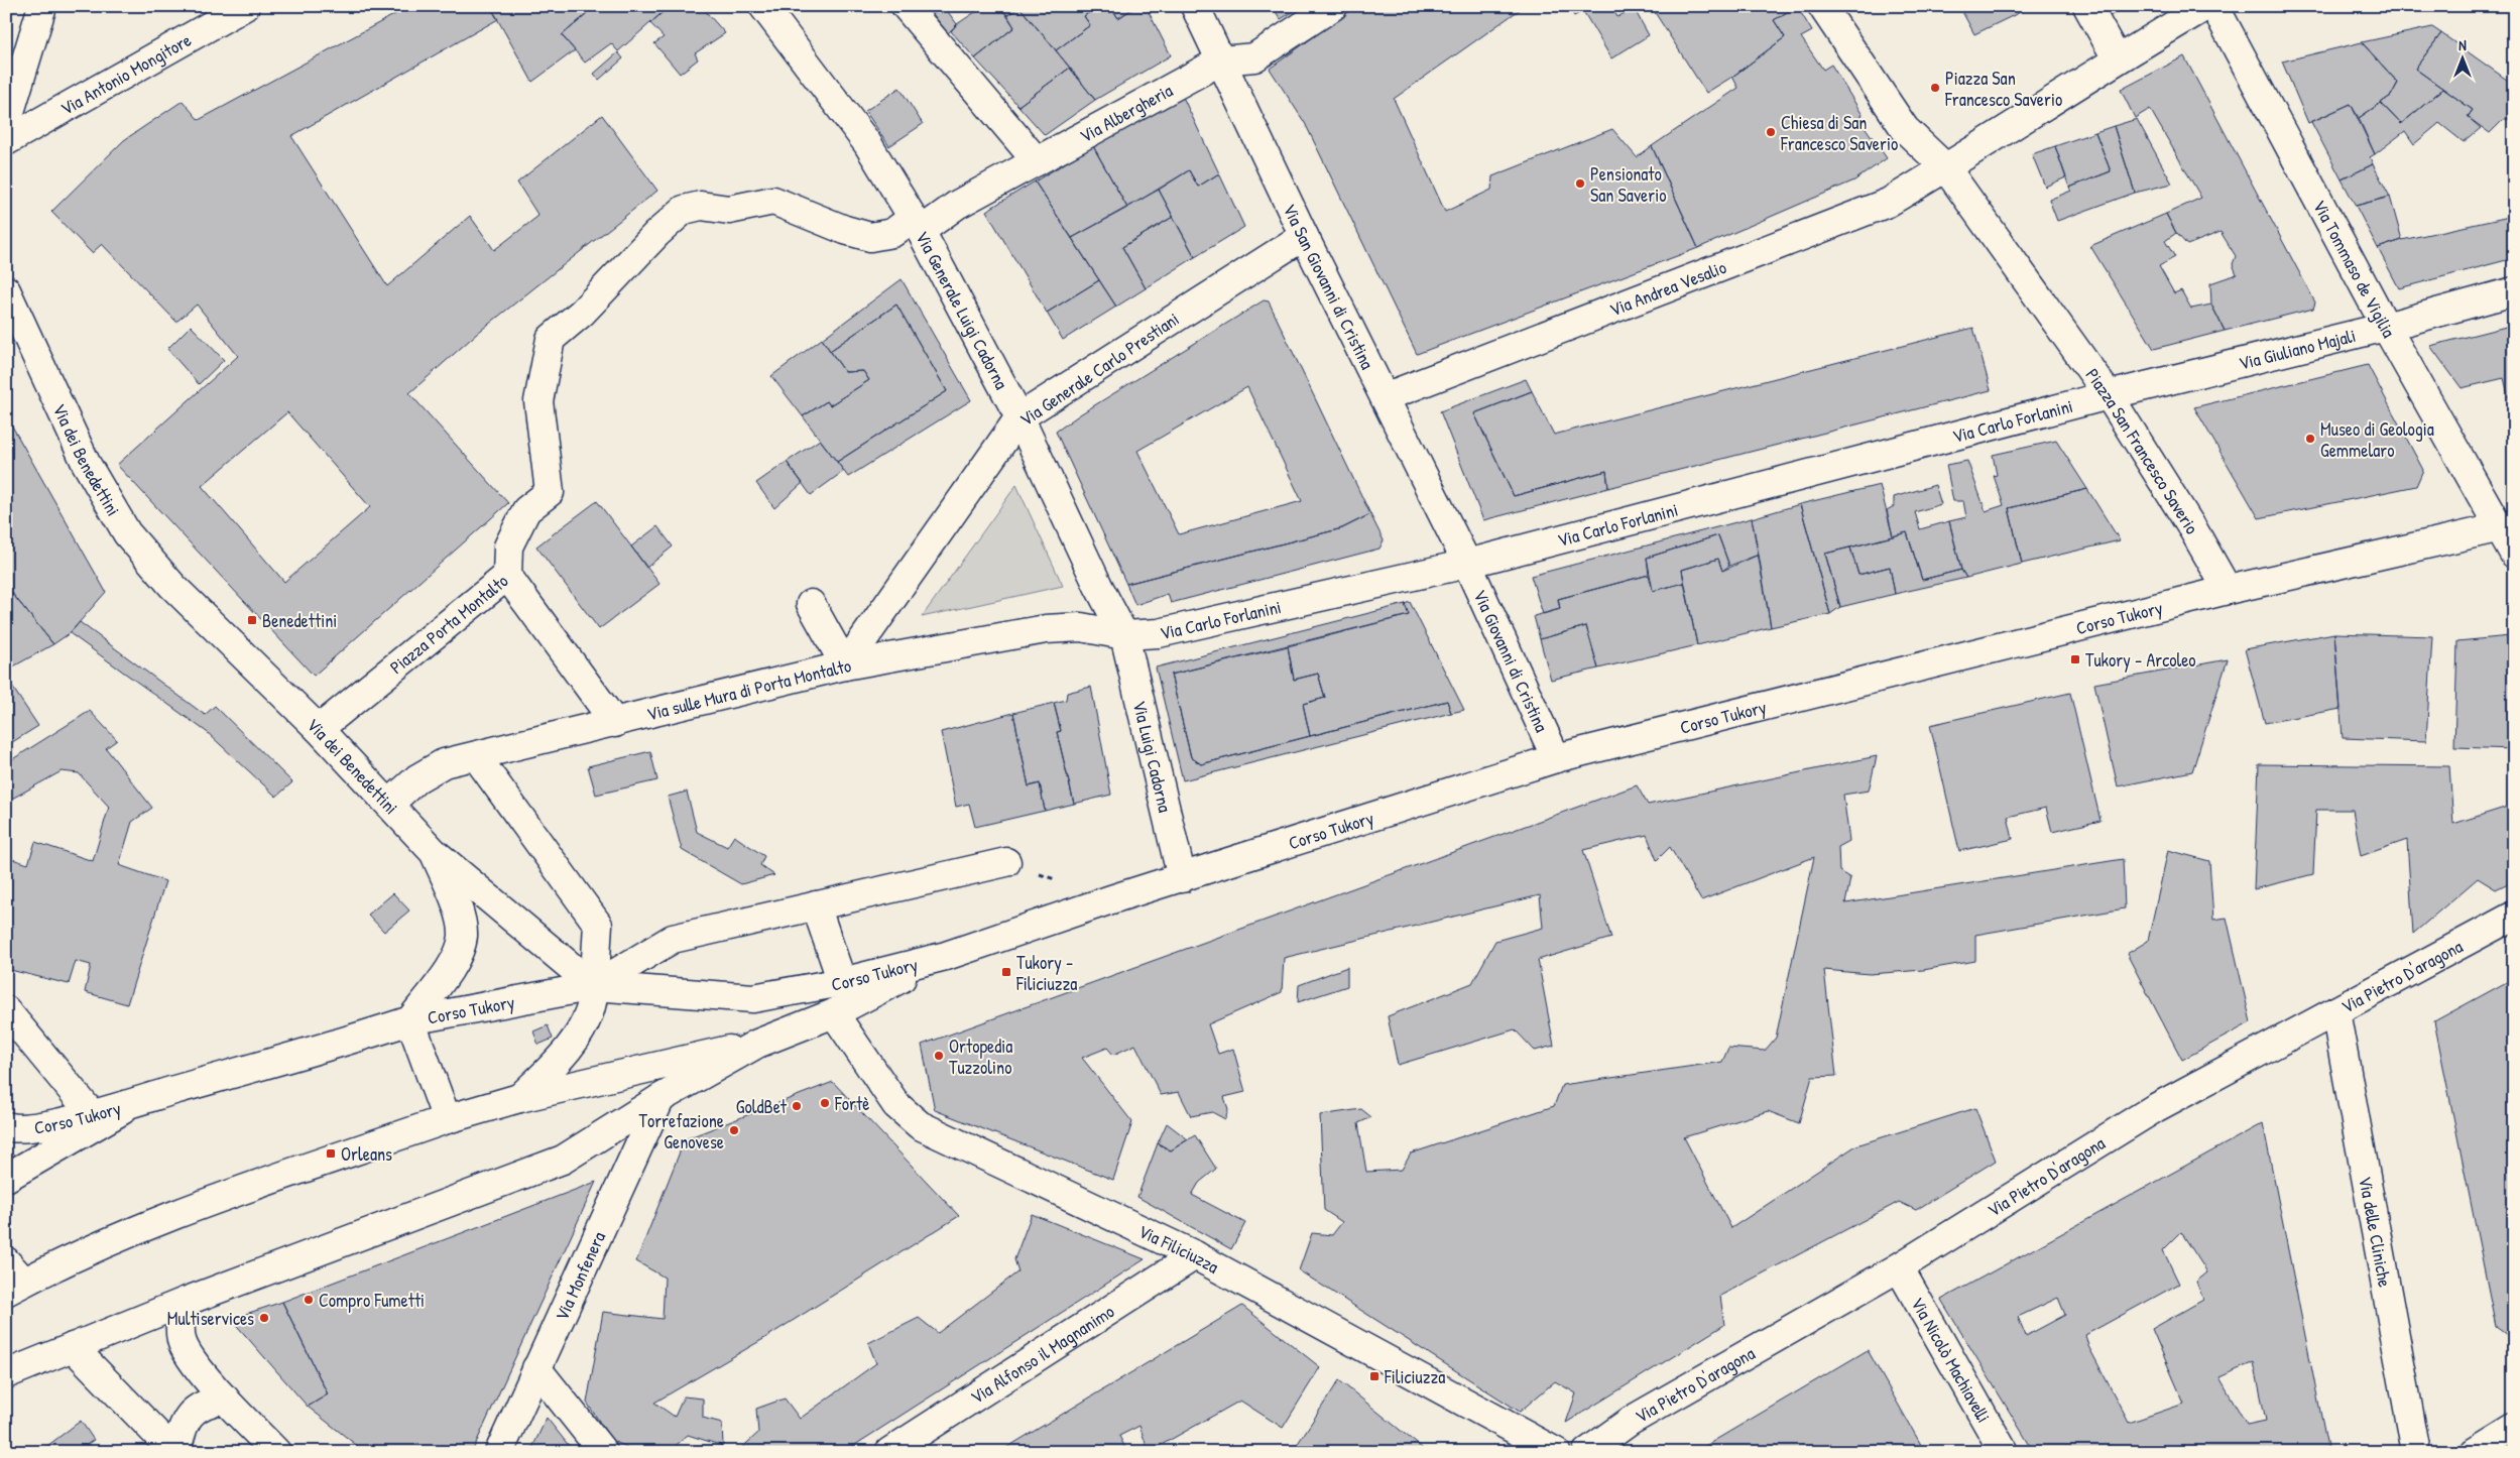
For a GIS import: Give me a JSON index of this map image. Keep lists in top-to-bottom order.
{
  "streets": {
    "street": [
      "Via Antonio Mongitore",
      "Via Albergheria",
      "Via Tommaso de Vigilia",
      "Via San Giovanni di Cristina",
      "Via Andrea Vesalio",
      "Via Generale Luigi Cadorna",
      "Via Giuliano Majali",
      "Via Generale Carlo Prestiani",
      "Via Carlo Forlanini",
      "Piazza San Francesco Saverio",
      "Via dei Benedettini",
      "Corso Tukory",
      "Piazza Porta Montalto",
      "Via Giovanni di Cristina",
      "Via sulle Mura di Porta Montalto",
      "Via Luigi Cadorna",
      "Via Pietro D'aragona",
      "Via delle Cliniche",
      "Via Filiciuzza",
      "Via Monfenera",
      "Via Alfonso il Magnanimo",
      "Via Nicolò Machiavelli"
    ]
  },
  "crossings": [
    ["Via Albergheria", "Via San Giovanni di Cristina"],
    ["Via Albergheria", "Via Generale Luigi Cadorna"],
    ["Via Albergheria", "Piazza Porta Montalto"],
    ["Via Tommaso de Vigilia", "Via Giuliano Majali"],
    ["Via Tommaso de Vigilia", "Corso Tukory"],
    ["Via San Giovanni di Cristina", "Via Andrea Vesalio"],
    ["Via San Giovanni di Cristina", "Via Generale Carlo Prestiani"],
    ["Via San Giovanni di Cristina", "Via Carlo Forlanini"],
    ["Via San Giovanni di Cristina", "Via Giovanni di Cristina"],
    ["Via Andrea Vesalio", "Piazza San Francesco Saverio"],
    ["Via Generale Luigi Cadorna", "Via Generale Carlo Prestiani"],
    ["Via Generale Luigi Cadorna", "Via Carlo Forlanini"],
    ["Via Generale Luigi Cadorna", "Via sulle Mura di Porta Montalto"],
    ["Via Generale Luigi Cadorna", "Via Luigi Cadorna"],
    ["Via Giuliano Majali", "Via Carlo Forlanini"],
    ["Via Giuliano Majali", "Piazza San Francesco Saverio"],
    ["Via Generale Carlo Prestiani", "Via sulle Mura di Porta Montalto"],
    ["Via Carlo Forlanini", "Piazza San Francesco Saverio"],
    ["Via Carlo Forlanini", "Via Giovanni di Cristina"],
    ["Via Carlo Forlanini", "Via sulle Mura di Porta Montalto"],
    ["Via Carlo Forlanini", "Via Luigi Cadorna"],
    ["Piazza San Francesco Saverio", "Corso Tukory"],
    ["Via dei Benedettini", "Corso Tukory"],
    ["Via dei Benedettini", "Piazza Porta Montalto"],
    ["Via dei Benedettini", "Via sulle Mura di Porta Montalto"],
    ["Corso Tukory", "Via Giovanni di Cristina"],
    ["Corso Tukory", "Via Luigi Cadorna"],
    ["Corso Tukory", "Via Filiciuzza"],
    ["Corso Tukory", "Via Monfenera"],
    ["Piazza Porta Montalto", "Via sulle Mura di Porta Montalto"],
    ["Via sulle Mura di Porta Montalto", "Via Luigi Cadorna"],
    ["Via Pietro D'aragona", "Via delle Cliniche"],
    ["Via Pietro D'aragona", "Via Nicolò Machiavelli"],
    ["Via Filiciuzza", "Via Alfonso il Magnanimo"]
  ],
  "places": {
    "other": [
      "Piazza San Francesco Saverio",
      "Chiesa di San Francesco Saverio",
      "Pensionato San Saverio",
      "Museo di Geologia Gemmelaro",
      "Ortopedia Tuzzolino",
      "Fortè",
      "GoldBet",
      "Torrefazione Genovese",
      "Compro Fumetti",
      "Multiservices"
    ],
    "transit": [
      "Benedettini",
      "Tukory - Arcoleo",
      "Tukory - Filiciuzza",
      "Orleans",
      "Filiciuzza"
    ]
  },
  "north": "top"
}
